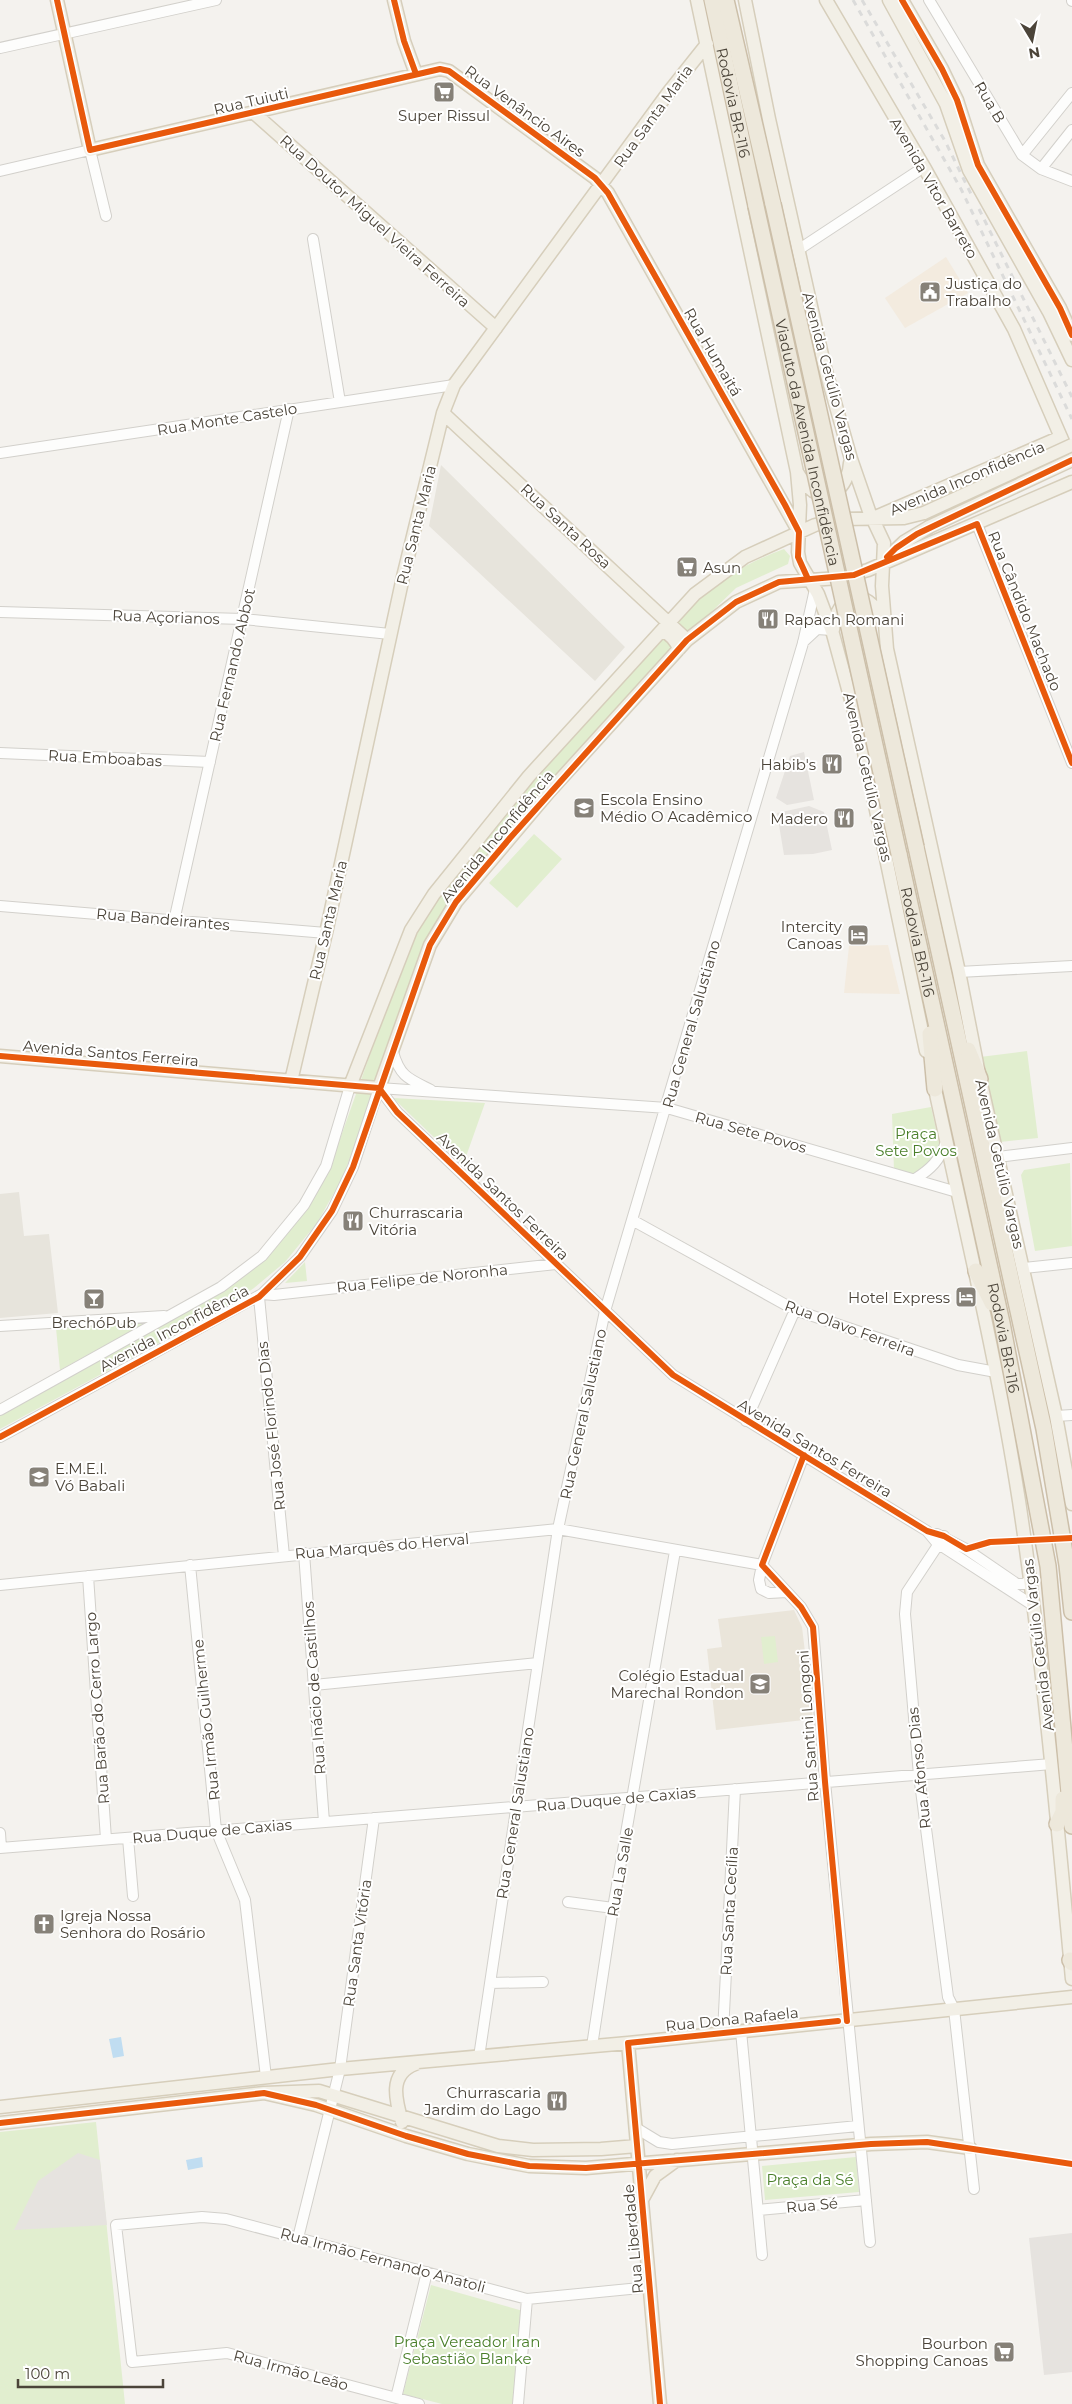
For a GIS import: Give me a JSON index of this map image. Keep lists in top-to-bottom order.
{
  "streets": {
    "highway": ["Rodovia BR-116", "Viaduto da Avenida Inconfidência"],
    "main road": [
      "Rua Tuiuti",
      "Rua Venâncio Aires",
      "Rua Santa Maria",
      "Avenida Vitor Barreto",
      "Rua Doutor Miguel Vieira Ferreira",
      "Rua Humaitá",
      "Avenida Getúlio Vargas",
      "Avenida Inconfidência",
      "Rua Santa Rosa",
      "Avenida Santos Ferreira",
      "Rua Dona Rafaela",
      "Rua Liberdade"
    ],
    "street": [
      "Rua B",
      "Rua Monte Castelo",
      "Rua Cândido Machado",
      "Rua Açorianos",
      "Rua Fernando Abbot",
      "Rua Emboabas",
      "Rua Bandeirantes",
      "Rua General Salustiano",
      "Rua Sete Povos",
      "Rua Felipe de Noronha",
      "Rua Olavo Ferreira",
      "Rua José Florindo Dias",
      "Rua Marquês do Herval",
      "Rua Inácio de Castilhos",
      "Rua Barão do Cerro Largo",
      "Rua Irmão Guilherme",
      "Rua Santini Longoni",
      "Rua Afonso Dias",
      "Rua Duque de Caxias",
      "Rua La Salle",
      "Rua Santa Cecília",
      "Rua Santa Vitória",
      "Rua Sé",
      "Rua Irmão Fernando Anatoli",
      "Rua Irmão Leão"
    ]
  },
  "crossings": [
    ["Rua Tuiuti", "Rua Venâncio Aires"],
    ["Rua Tuiuti", "Rua Doutor Miguel Vieira Ferreira"],
    ["Rodovia BR-116", "Avenida Getúlio Vargas"],
    ["Rodovia BR-116", "Viaduto da Avenida Inconfidência"],
    ["Rua Venâncio Aires", "Rua Santa Maria"],
    ["Rua Venâncio Aires", "Rua Humaitá"],
    ["Rua Santa Maria", "Rua Doutor Miguel Vieira Ferreira"],
    ["Rua Santa Maria", "Rua Humaitá"],
    ["Rua Santa Maria", "Avenida Getúlio Vargas"],
    ["Rua Santa Maria", "Rua Monte Castelo"],
    ["Rua Santa Maria", "Rua Santa Rosa"],
    ["Rua Santa Maria", "Rua Açorianos"],
    ["Rua Santa Maria", "Rua Bandeirantes"],
    ["Rua Santa Maria", "Avenida Santos Ferreira"],
    ["Avenida Vitor Barreto", "Avenida Inconfidência"],
    ["Rua Humaitá", "Avenida Getúlio Vargas"],
    ["Rua Humaitá", "Avenida Inconfidência"],
    ["Avenida Getúlio Vargas", "Avenida Inconfidência"],
    ["Avenida Getúlio Vargas", "Rua General Salustiano"],
    ["Avenida Getúlio Vargas", "Avenida Santos Ferreira"],
    ["Avenida Getúlio Vargas", "Rua Sete Povos"],
    ["Avenida Getúlio Vargas", "Rua Olavo Ferreira"],
    ["Avenida Getúlio Vargas", "Rua Duque de Caxias"],
    ["Rua Monte Castelo", "Rua Fernando Abbot"],
    ["Avenida Inconfidência", "Rua Santa Rosa"],
    ["Avenida Inconfidência", "Rua Cândido Machado"],
    ["Avenida Inconfidência", "Rua General Salustiano"],
    ["Avenida Inconfidência", "Avenida Santos Ferreira"],
    ["Avenida Inconfidência", "Rua Sete Povos"],
    ["Avenida Inconfidência", "Rua Felipe de Noronha"],
    ["Avenida Inconfidência", "Rua José Florindo Dias"],
    ["Rua Açorianos", "Rua Fernando Abbot"],
    ["Rua Fernando Abbot", "Rua Emboabas"],
    ["Rua Fernando Abbot", "Rua Bandeirantes"],
    ["Rua General Salustiano", "Avenida Santos Ferreira"],
    ["Rua General Salustiano", "Rua Sete Povos"],
    ["Rua General Salustiano", "Rua Olavo Ferreira"],
    ["Rua General Salustiano", "Rua Marquês do Herval"],
    ["Rua General Salustiano", "Rua Duque de Caxias"],
    ["Rua General Salustiano", "Rua Dona Rafaela"],
    ["Avenida Santos Ferreira", "Rua Sete Povos"],
    ["Avenida Santos Ferreira", "Rua Felipe de Noronha"],
    ["Avenida Santos Ferreira", "Rua Afonso Dias"],
    ["Rua Felipe de Noronha", "Rua José Florindo Dias"],
    ["Rua José Florindo Dias", "Rua Marquês do Herval"],
    ["Rua Marquês do Herval", "Rua Inácio de Castilhos"],
    ["Rua Marquês do Herval", "Rua Barão do Cerro Largo"],
    ["Rua Marquês do Herval", "Rua Irmão Guilherme"],
    ["Rua Marquês do Herval", "Rua Santini Longoni"],
    ["Rua Marquês do Herval", "Rua La Salle"],
    ["Rua Inácio de Castilhos", "Rua Duque de Caxias"],
    ["Rua Barão do Cerro Largo", "Rua Duque de Caxias"],
    ["Rua Irmão Guilherme", "Rua Duque de Caxias"],
    ["Rua Irmão Guilherme", "Rua Dona Rafaela"],
    ["Rua Santini Longoni", "Rua Duque de Caxias"],
    ["Rua Santini Longoni", "Rua Dona Rafaela"],
    ["Rua Santini Longoni", "Rua Sé"],
    ["Rua Afonso Dias", "Rua Duque de Caxias"],
    ["Rua Afonso Dias", "Rua Dona Rafaela"],
    ["Rua Duque de Caxias", "Rua La Salle"],
    ["Rua Duque de Caxias", "Rua Santa Cecília"],
    ["Rua Duque de Caxias", "Rua Santa Vitória"],
    ["Rua La Salle", "Rua Dona Rafaela"],
    ["Rua Santa Cecília", "Rua Dona Rafaela"],
    ["Rua Santa Vitória", "Rua Dona Rafaela"],
    ["Rua Santa Vitória", "Rua Irmão Fernando Anatoli"],
    ["Rua Dona Rafaela", "Rua Liberdade"],
    ["Rua Liberdade", "Rua Irmão Fernando Anatoli"],
    ["Rua Irmão Fernando Anatoli", "Rua Irmão Leão"]
  ],
  "parks": ["Praça Sete Povos", "Praça da Sé", "Praça Vereador Iran Sebastião Blanke"],
  "places": {
    "supermarket": ["Super Rissul", "Asun", "Bourbon Shopping Canoas"],
    "public building": ["Justiça do Trabalho"],
    "restaurant": [
      "Rapach Romani",
      "Habib's",
      "Madero",
      "Churrascaria Vitória",
      "Churrascaria Jardim do Lago"
    ],
    "school or university": ["Escola Ensino Médio O Acadêmico", "E.M.E.I. Vó Babali", "Colégio Estadual Marechal Rondon"],
    "hotel": ["Intercity Canoas", "Hotel Express"],
    "bar": ["BrechóPub"],
    "church": ["Igreja Nossa Senhora do Rosário"]
  },
  "scale_bar": "100 m",
  "north": "bottom"
}
